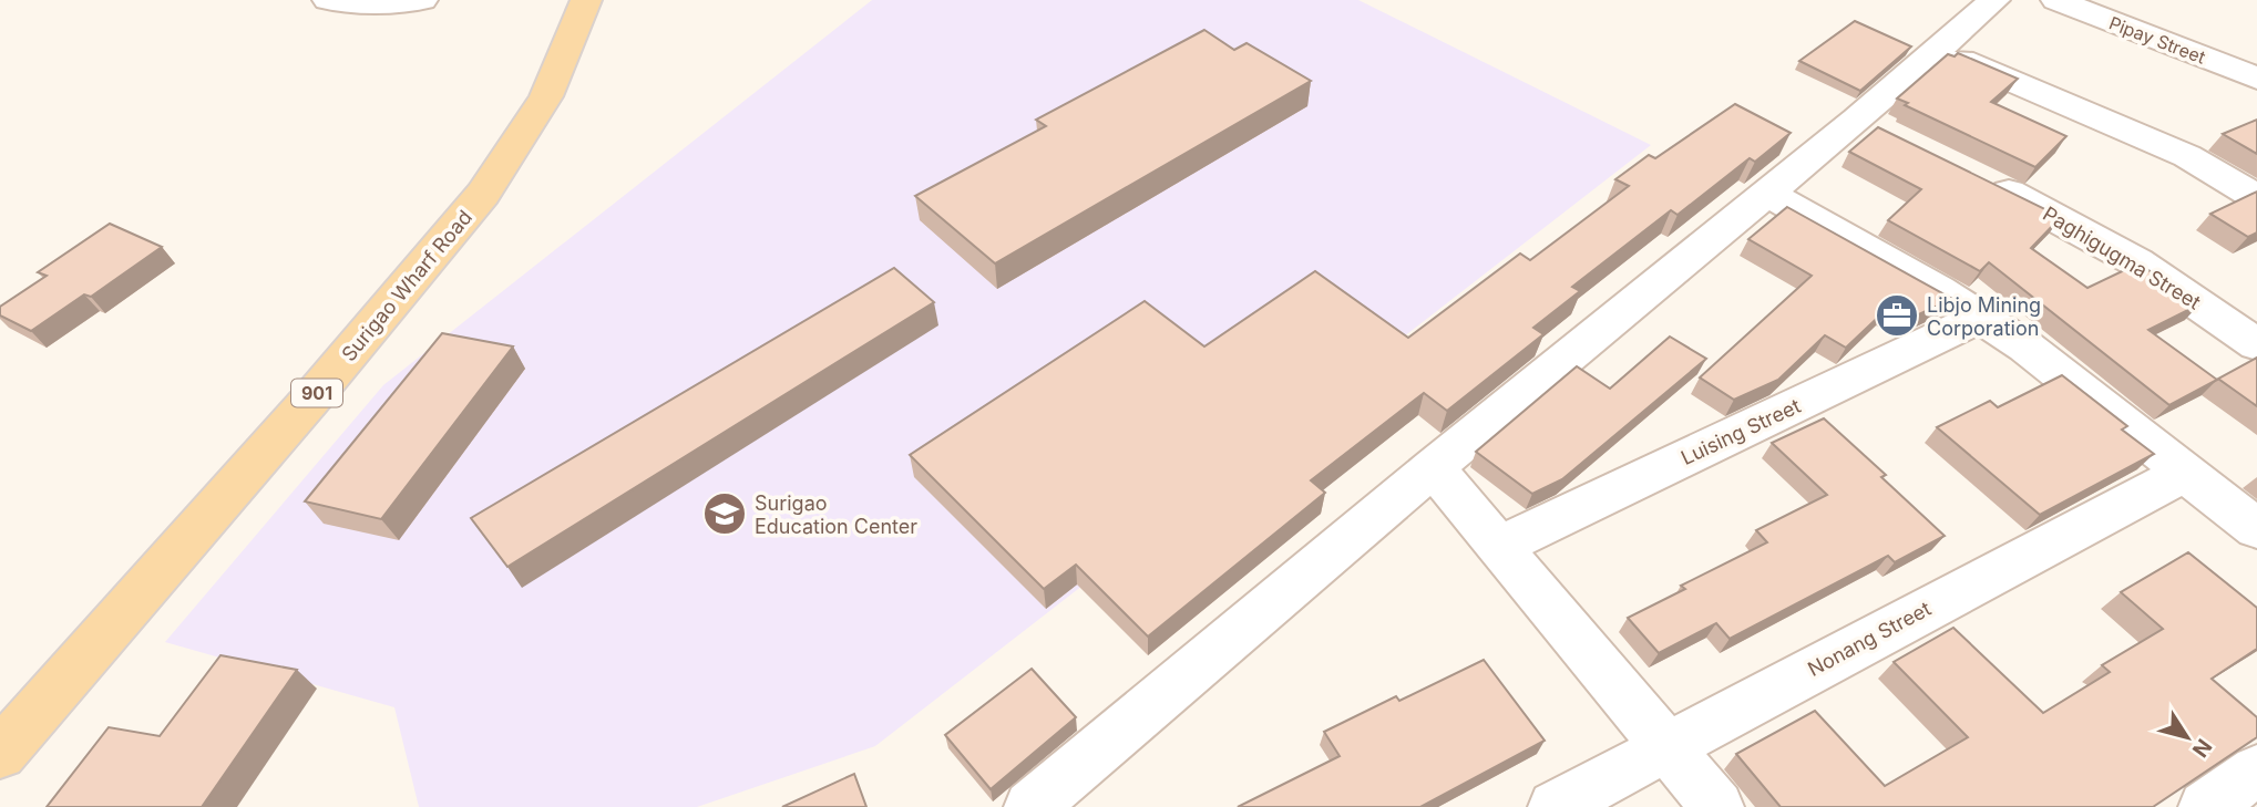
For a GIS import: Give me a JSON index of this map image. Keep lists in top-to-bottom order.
{
  "streets": {
    "main road": ["Surigao Wharf Road", "901"],
    "street": [
      "Pipay Street",
      "Paghigugma Street",
      "Luising Street",
      "Nonang Street"
    ]
  },
  "places": {
    "office": ["Libjo Mining Corporation"],
    "school or university": ["Surigao Education Center"]
  },
  "north": "bottom right"
}
